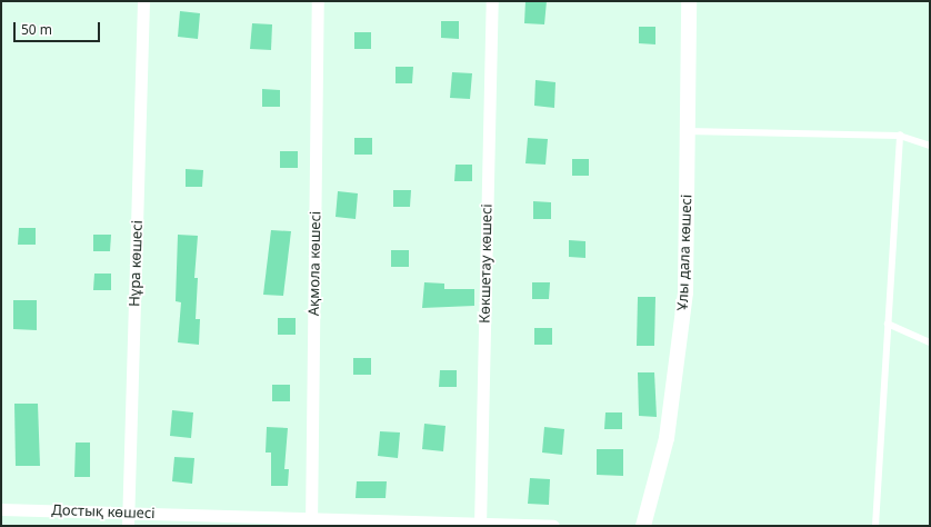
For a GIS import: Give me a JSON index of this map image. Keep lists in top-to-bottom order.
{
  "streets": {
    "street": [
      "Ұлы дала көшесі",
      "Нұра көшесі",
      "Ақмола көшесі",
      "Көкшетау көшесі",
      "Достық көшесі"
    ]
  },
  "crossings": [
    ["Нұра көшесі", "Достық көшесі"],
    ["Ақмола көшесі", "Достық көшесі"],
    ["Көкшетау көшесі", "Достық көшесі"]
  ],
  "scale_bar": "50 m"
}
